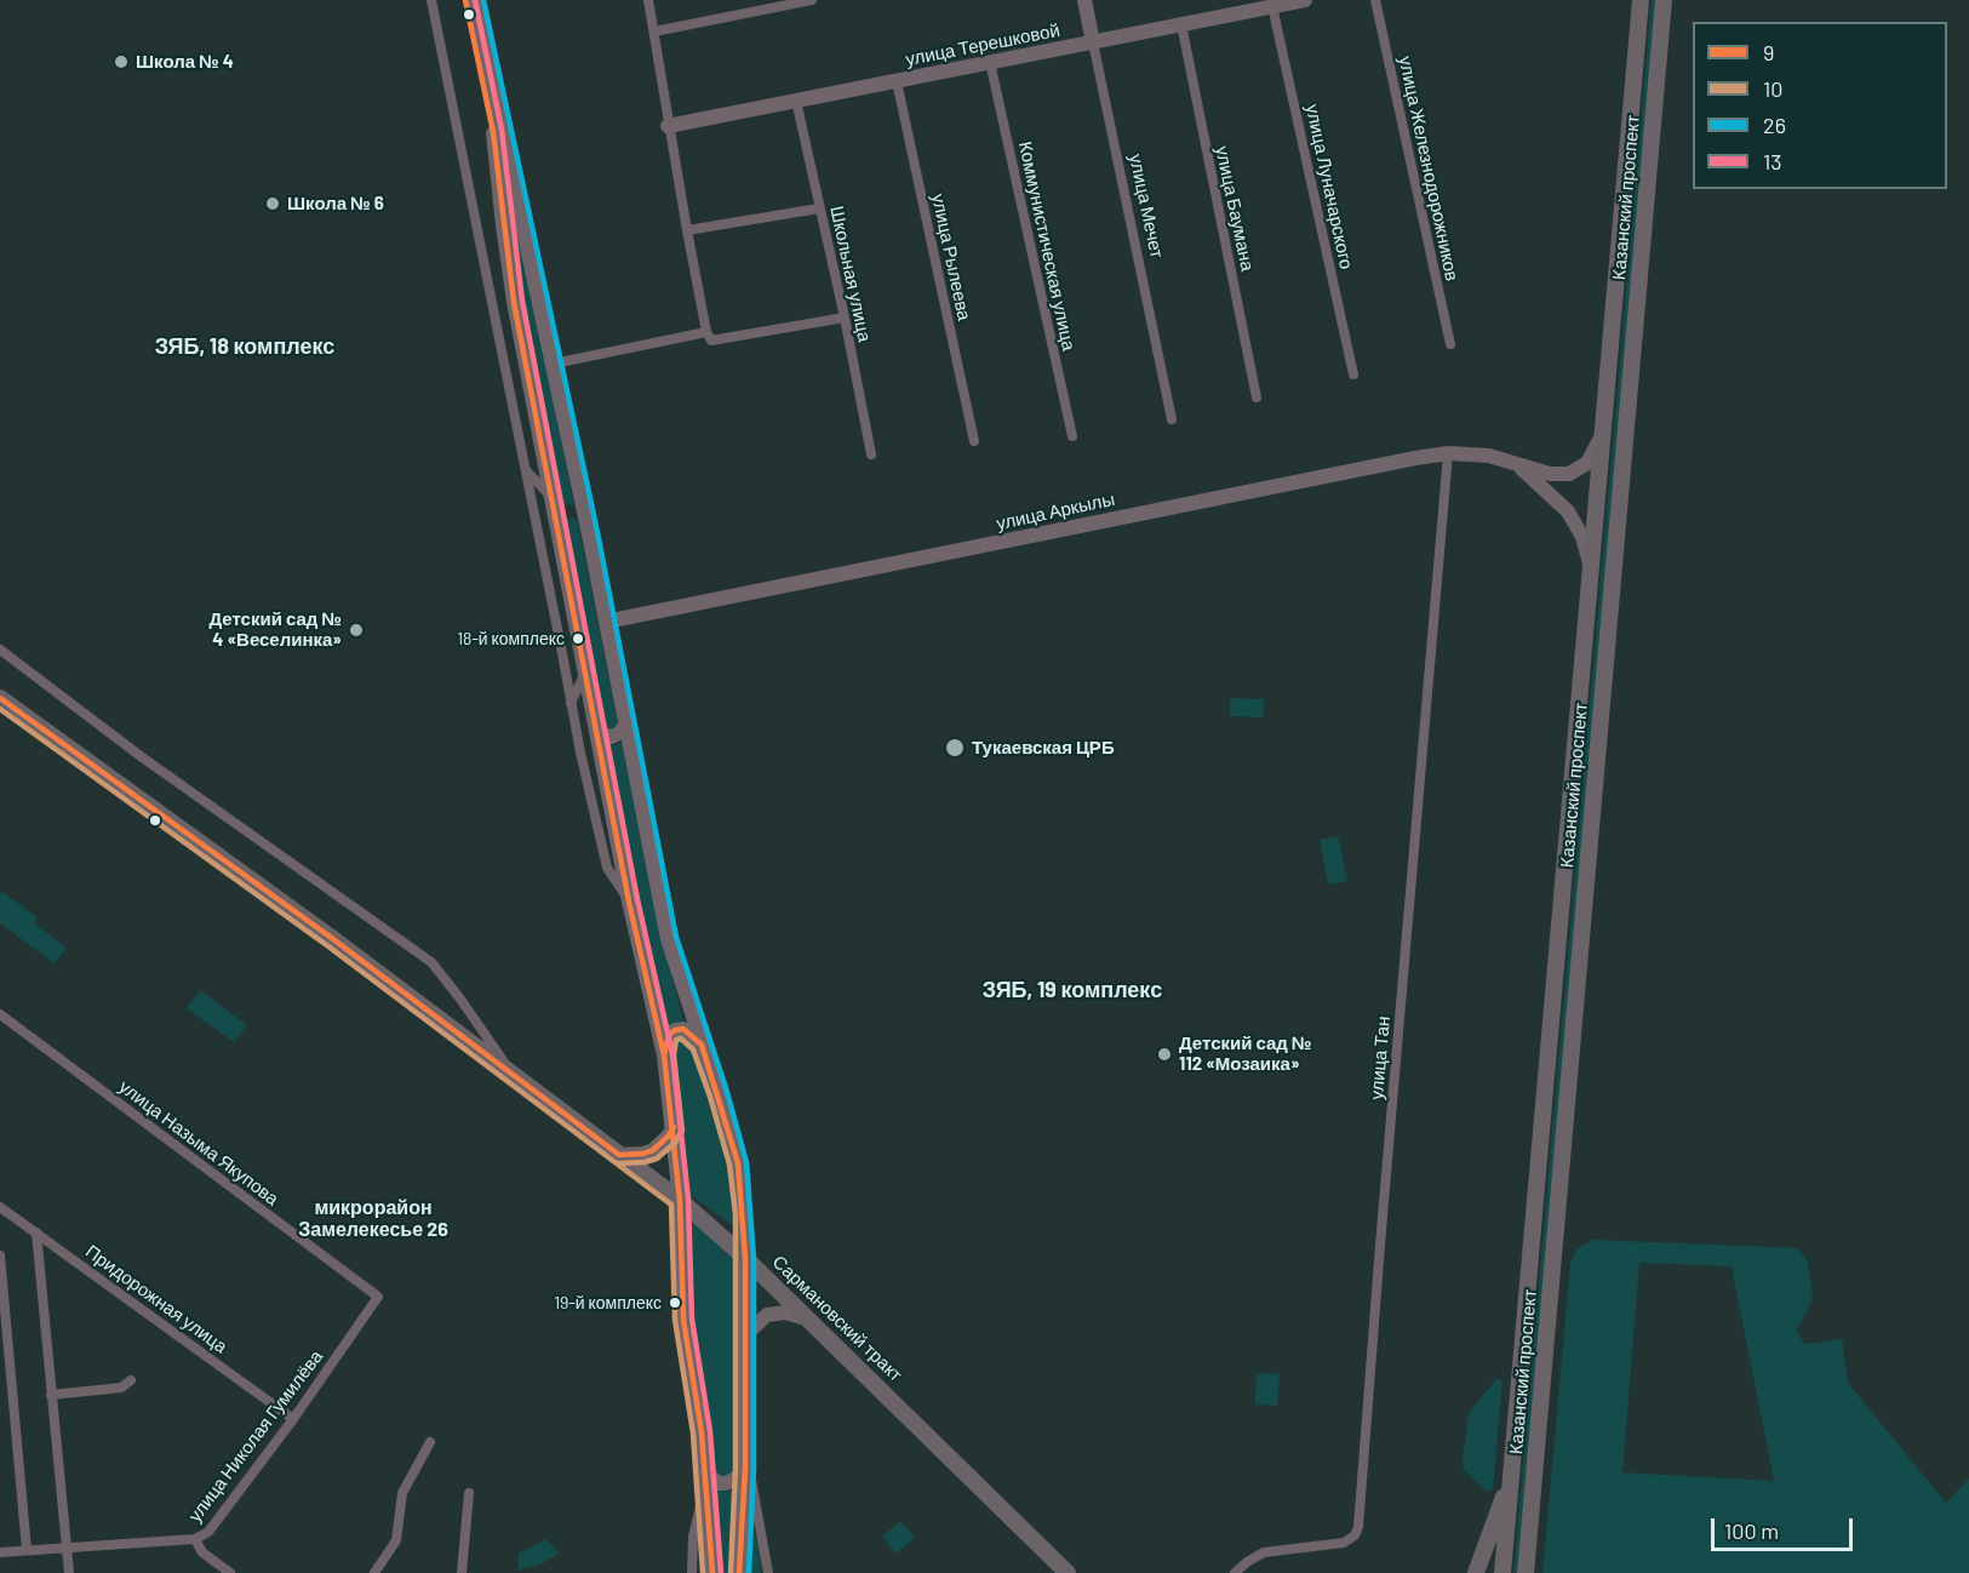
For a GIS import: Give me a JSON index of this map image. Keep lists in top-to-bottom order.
{
  "streets": {
    "main road": [
      "улица Терешковой",
      "Казанский проспект",
      "улица Мечет",
      "улица Аркылы",
      "Сармановский тракт"
    ],
    "street": [
      "улица Железнодорожников",
      "улица Луначарского",
      "улица Баумана",
      "Коммунистическая улица",
      "улица Рылеева",
      "Школьная улица",
      "улица Тан",
      "улица Назыма Якупова",
      "Придорожная улица",
      "улица Николая Гумилёва"
    ]
  },
  "crossings": [
    ["улица Терешковой", "улица Луначарского"],
    ["улица Терешковой", "улица Мечет"],
    ["улица Терешковой", "улица Баумана"],
    ["улица Терешковой", "Коммунистическая улица"],
    ["улица Терешковой", "улица Рылеева"],
    ["улица Терешковой", "Школьная улица"],
    ["Казанский проспект", "улица Аркылы"],
    ["улица Аркылы", "улица Тан"],
    ["улица Назыма Якупова", "улица Николая Гумилёва"],
    ["Придорожная улица", "улица Николая Гумилёва"]
  ],
  "districts": ["ЗЯБ, 18 комплекс", "ЗЯБ, 19 комплекс", "микрорайон Замелекесье 26"],
  "places": [
    "Школа № 4",
    "Школа № 6",
    "Детский сад № 4 «Веселинка»",
    "18-й комплекс",
    "Тукаевская ЦРБ",
    "Детский сад № 112 «Мозаика»",
    "19-й комплекс"
  ],
  "lines": [
    "transit line 9",
    "transit line 26",
    "transit line 13",
    "transit line 10"
  ],
  "legend": [
    "9",
    "10",
    "26",
    "13"
  ],
  "scale_bar": "100 m"
}
